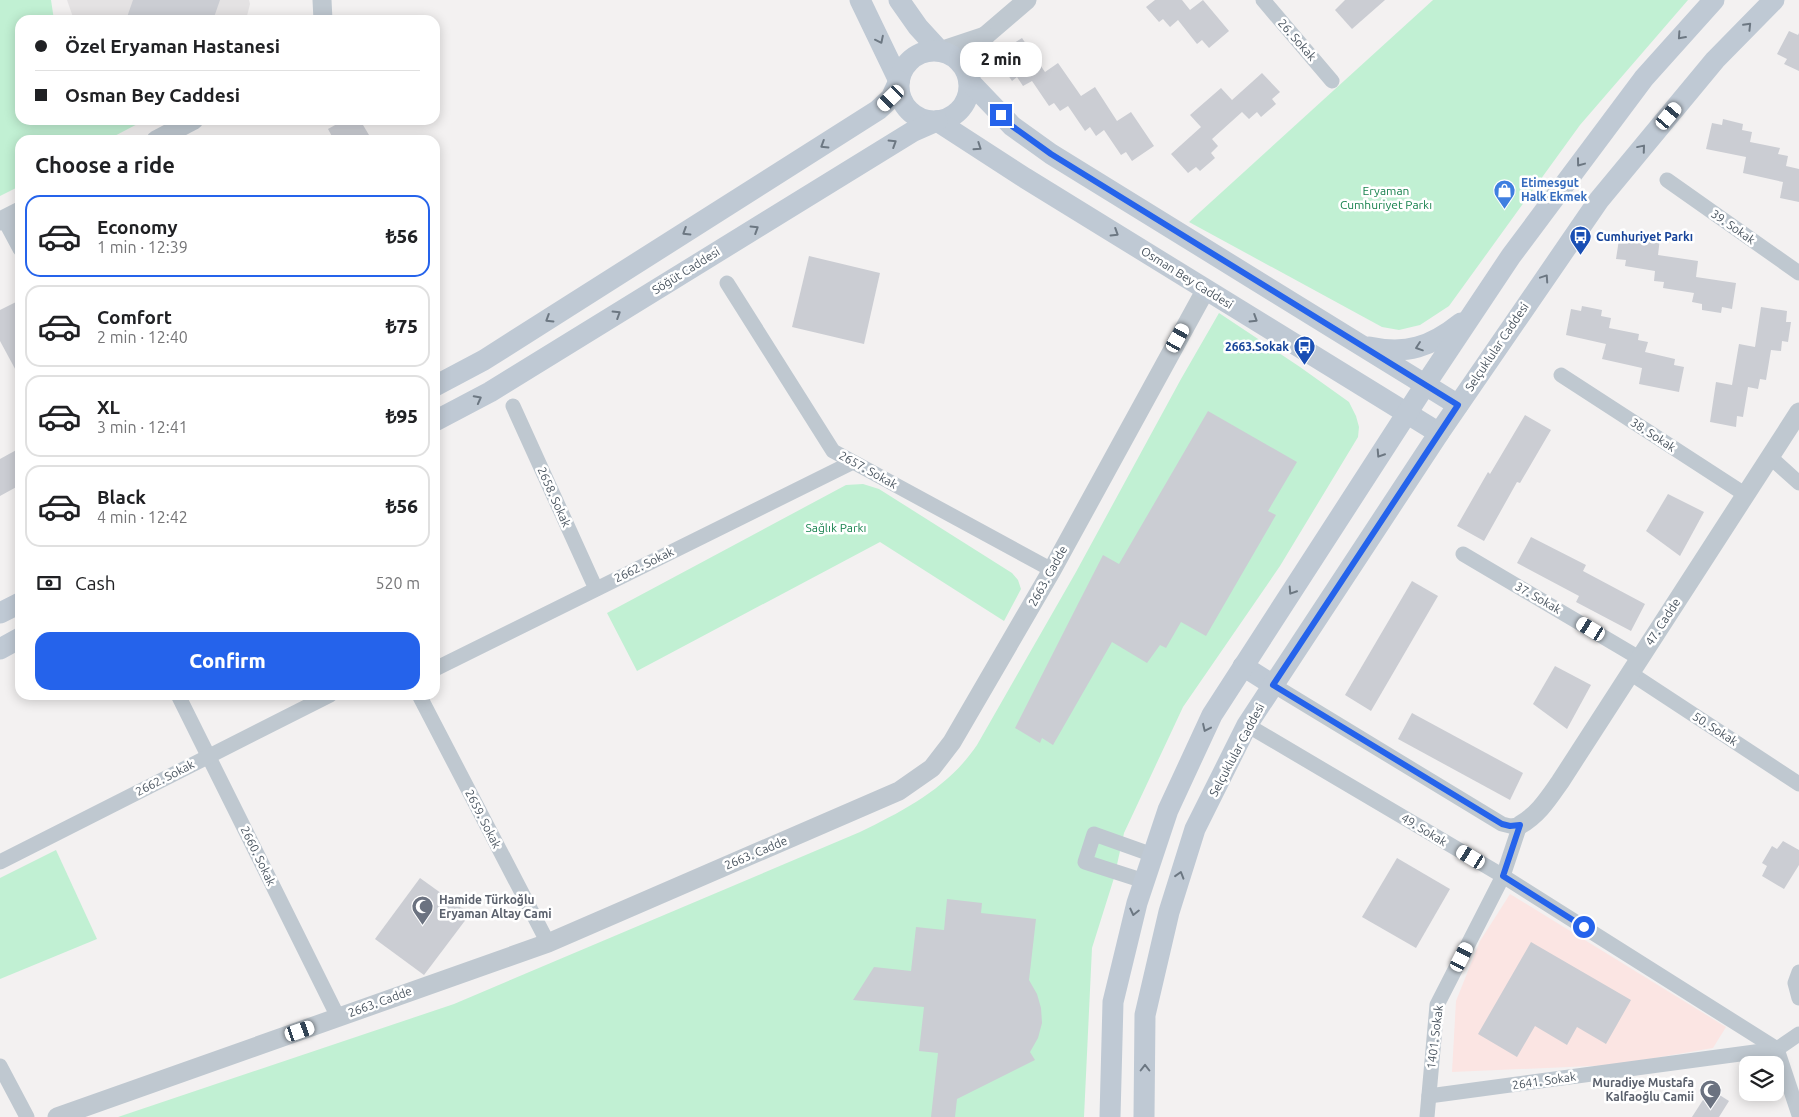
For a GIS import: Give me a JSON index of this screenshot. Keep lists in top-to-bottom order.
{
  "streets": {
    "main road": ["Söğüt Caddesi", "Osman Bey Caddesi", "Selçuklular Caddesi"],
    "street": [
      "26. Sokak",
      "39. Sokak",
      "38. Sokak",
      "2657. Sokak",
      "2658. Sokak",
      "2662. Sokak",
      "2663. Cadde",
      "37. Sokak",
      "47. Cadde",
      "50. Sokak",
      "2659. Sokak",
      "49. Sokak",
      "2660. Sokak",
      "1401. Sokak",
      "2641. Sokak"
    ]
  },
  "crossings": [
    ["Söğüt Caddesi", "Osman Bey Caddesi"],
    ["Osman Bey Caddesi", "Selçuklular Caddesi"],
    ["Osman Bey Caddesi", "2663. Cadde"],
    ["Selçuklular Caddesi", "49. Sokak"],
    ["38. Sokak", "47. Cadde"],
    ["2657. Sokak", "2662. Sokak"],
    ["2657. Sokak", "2663. Cadde"],
    ["2658. Sokak", "2662. Sokak"],
    ["2662. Sokak", "2660. Sokak"],
    ["2663. Cadde", "2659. Sokak"],
    ["2663. Cadde", "2660. Sokak"],
    ["37. Sokak", "47. Cadde"],
    ["37. Sokak", "50. Sokak"],
    ["47. Cadde", "50. Sokak"],
    ["47. Cadde", "1401. Sokak"],
    ["49. Sokak", "1401. Sokak"],
    ["49. Sokak", "2641. Sokak"],
    ["1401. Sokak", "2641. Sokak"]
  ],
  "parks": ["Eryaman Cumhuriyet Parkı", "Sağlık Parkı"],
  "places": {
    "shop": ["Etimesgut Halk Ekmek"],
    "bus stop": ["Cumhuriyet Parkı", "2663.Sokak"],
    "mosque": ["Hamide Türkoğlu Eryaman Altay Cami", "Muradiye Mustafa Kalfaoğlu Camii"]
  },
  "page": {
    "banner": ["Özel Eryaman Hastanesi", "Osman Bey Caddesi"],
    "bubble": "2 min",
    "heading": "Choose a ride",
    "list": [
      {
        "name": "Economy",
        "note": "1 min · 12:39",
        "value": "₺56"
      },
      {
        "name": "Comfort",
        "note": "2 min · 12:40",
        "value": "₺75"
      },
      {
        "name": "XL",
        "note": "3 min · 12:41",
        "value": "₺95"
      },
      {
        "name": "Black",
        "note": "4 min · 12:42",
        "value": "₺56"
      }
    ],
    "pay": ["Cash", "520 m"],
    "buttons": "Confirm"
  }
}
